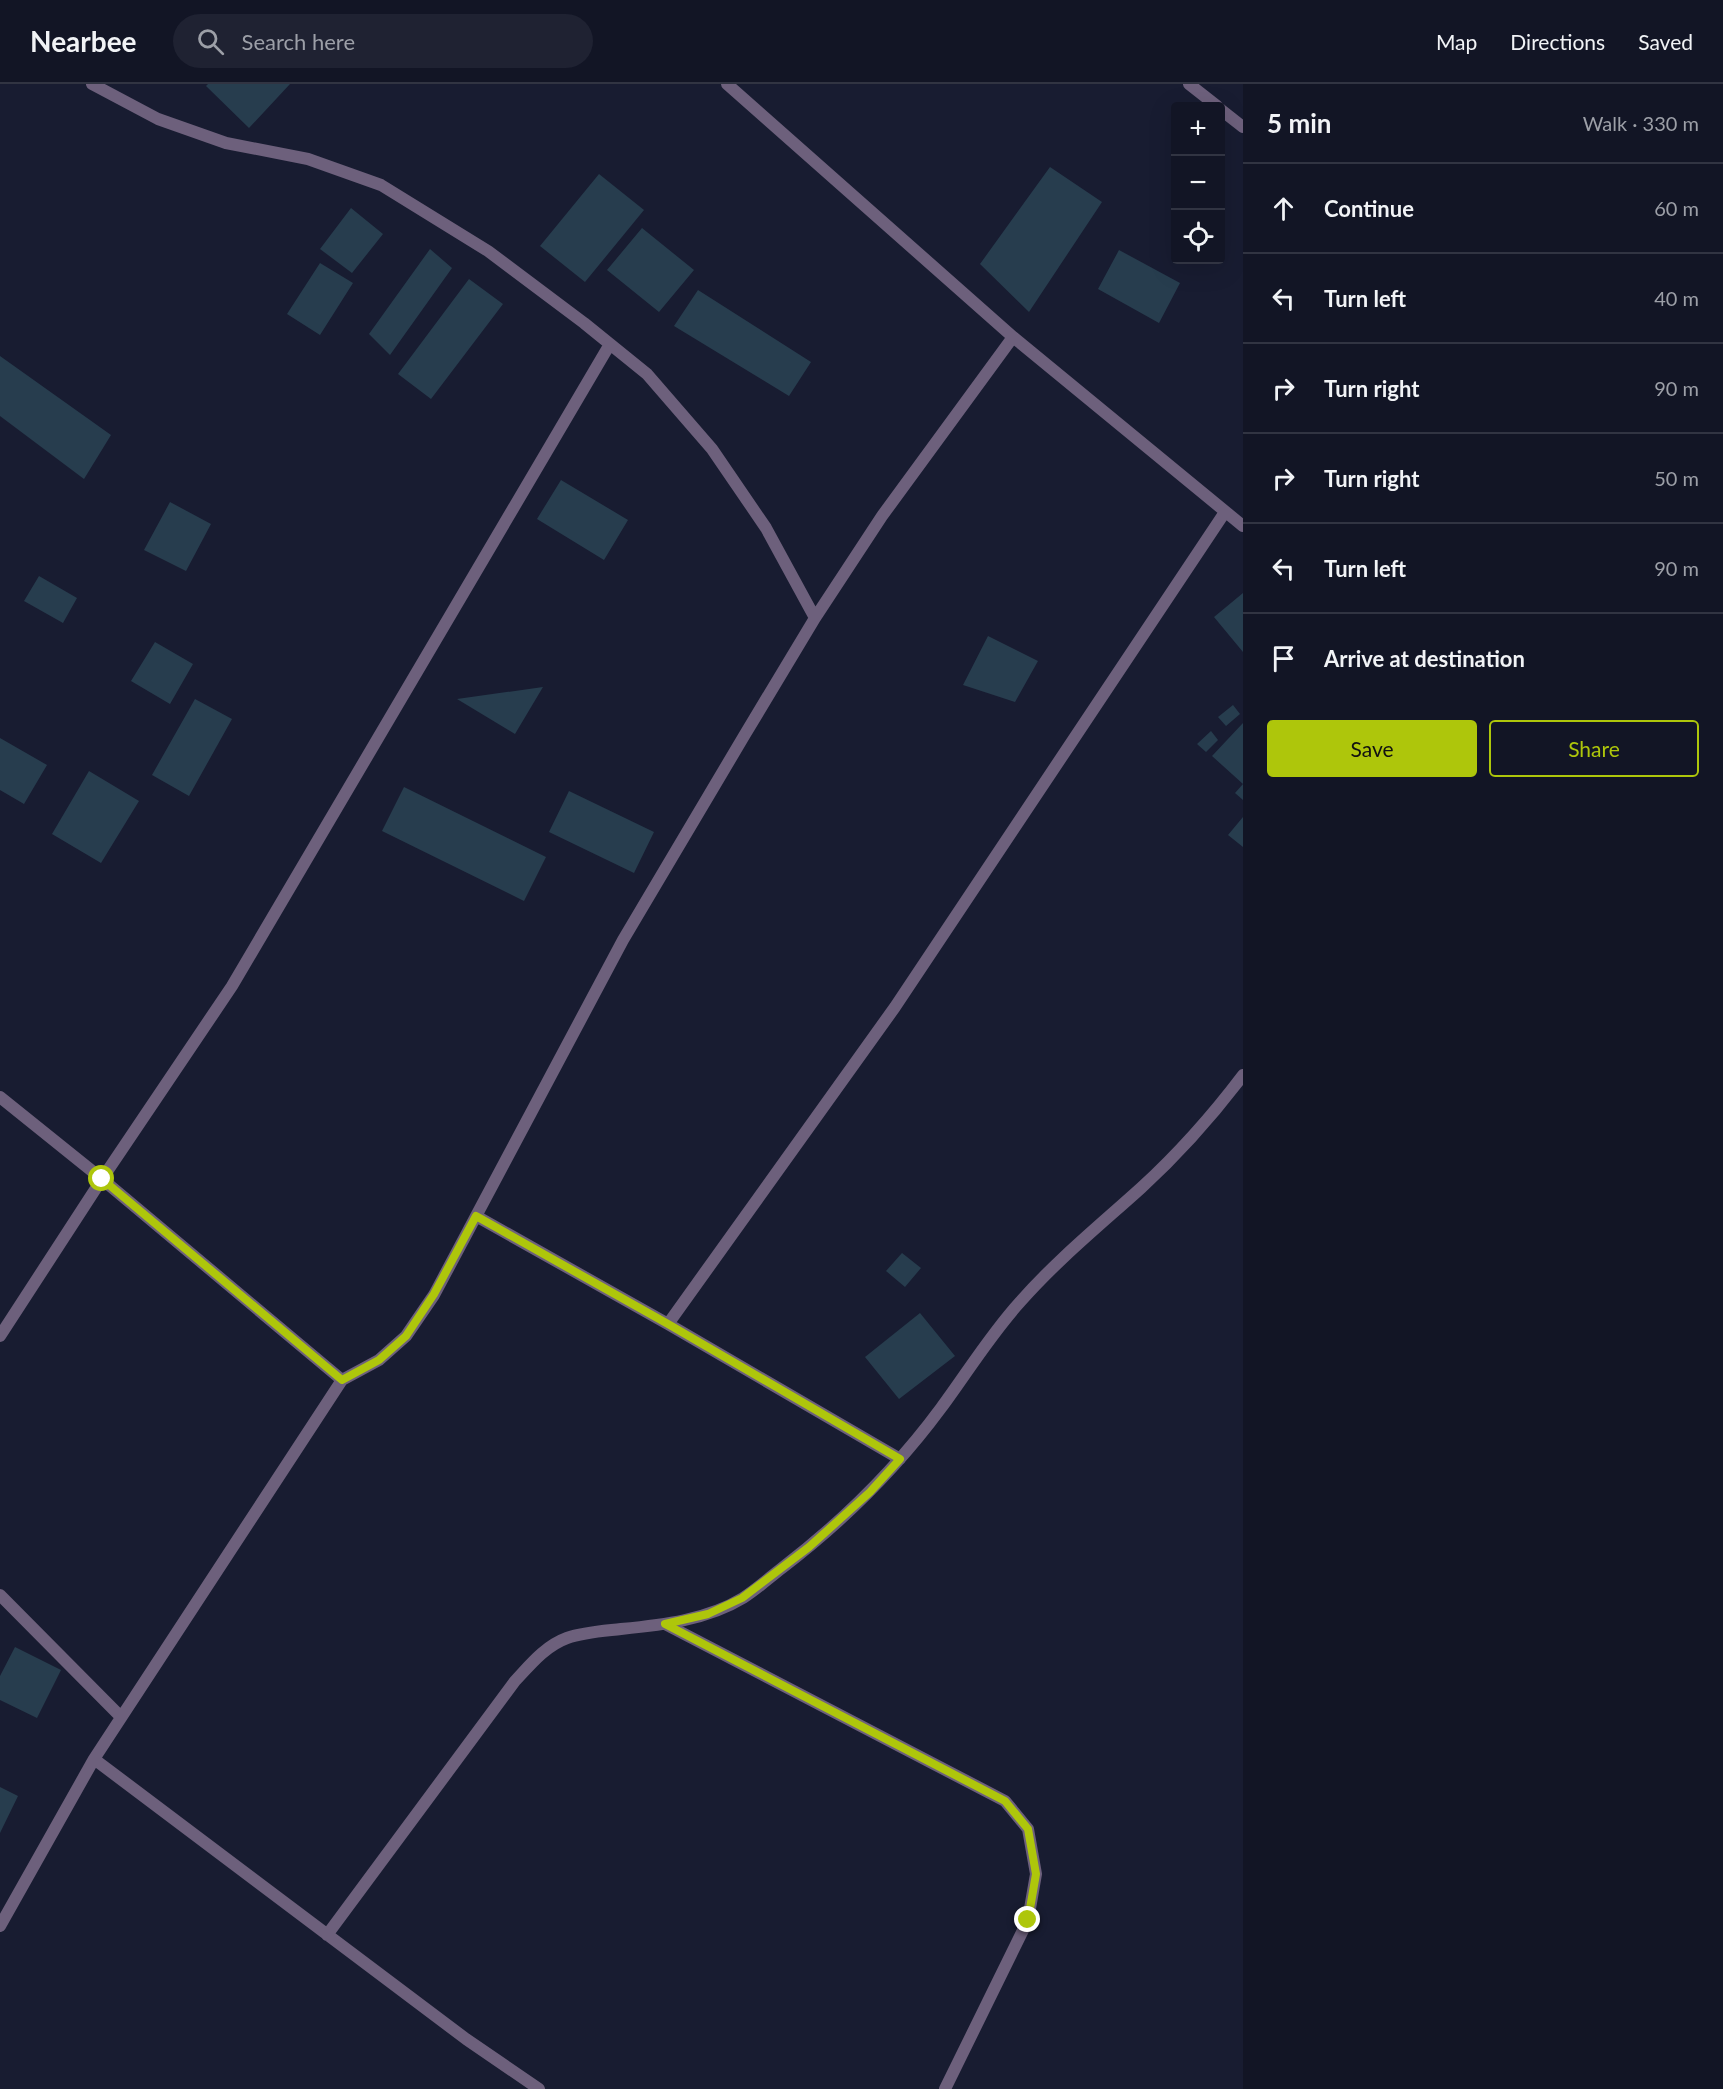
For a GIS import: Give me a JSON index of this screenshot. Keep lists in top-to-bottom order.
{
  "page": {
    "header": "Nearbee",
    "search": "Search here",
    "nav": ["Map", "Directions", "Saved"],
    "heading": ["5 min", "Walk · 330 m"],
    "map_buttons": ["+", "−"],
    "list": [
      ["Continue", "60 m"],
      ["Turn left", "40 m"],
      ["Turn right", "90 m"],
      ["Turn right", "50 m"],
      ["Turn left", "90 m"],
      "Arrive at destination"
    ],
    "buttons": ["Save", "Share"]
  }
}
